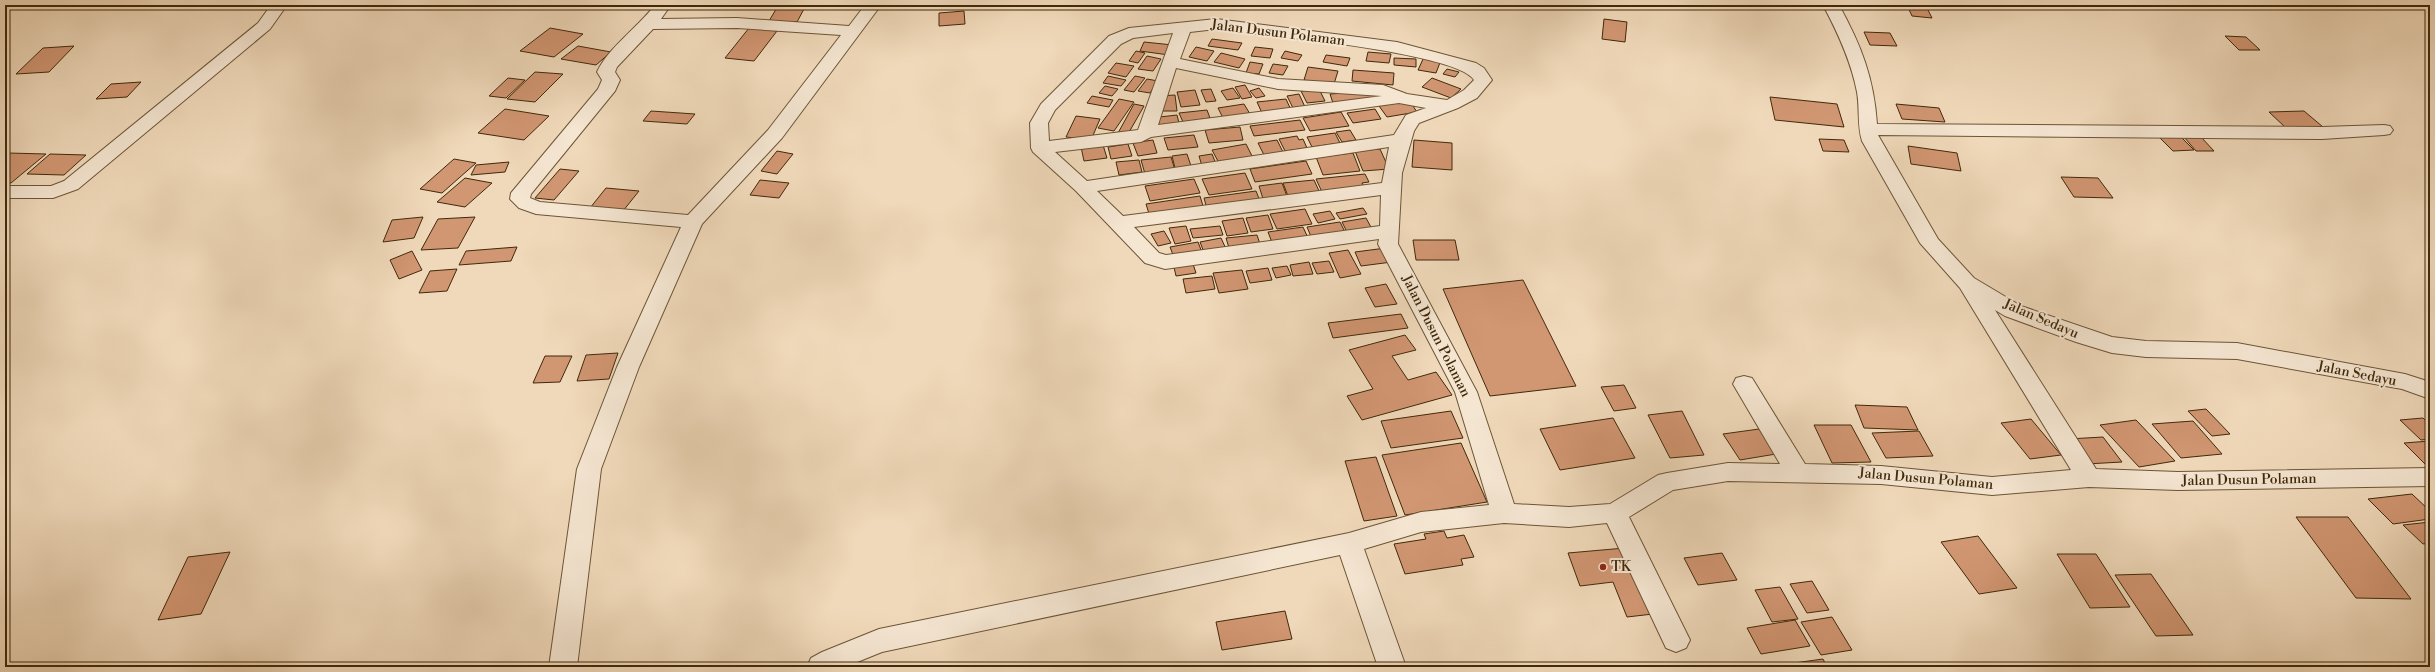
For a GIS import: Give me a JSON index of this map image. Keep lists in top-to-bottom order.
{
  "streets": {
    "street": ["Jalan Dusun Polaman", "Jalan Sedayu"]
  },
  "places": ["TK"]
}
